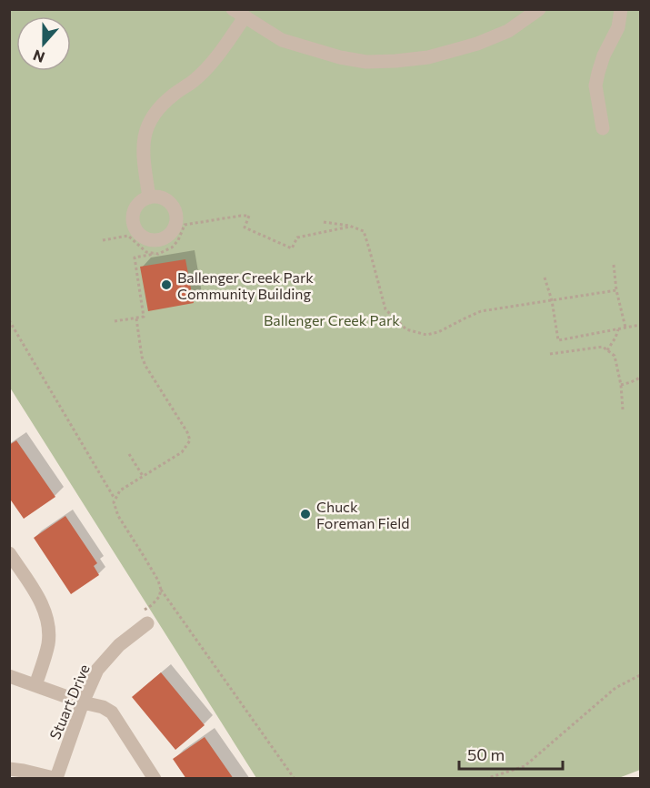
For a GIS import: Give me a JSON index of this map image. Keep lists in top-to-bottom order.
{
  "streets": {
    "street": ["Stuart Drive"]
  },
  "parks": ["Ballenger Creek Park"],
  "places": ["Ballenger Creek Park Community Building", "Chuck Foreman Field"],
  "scale_bar": "50 m",
  "north": "bottom"
}
